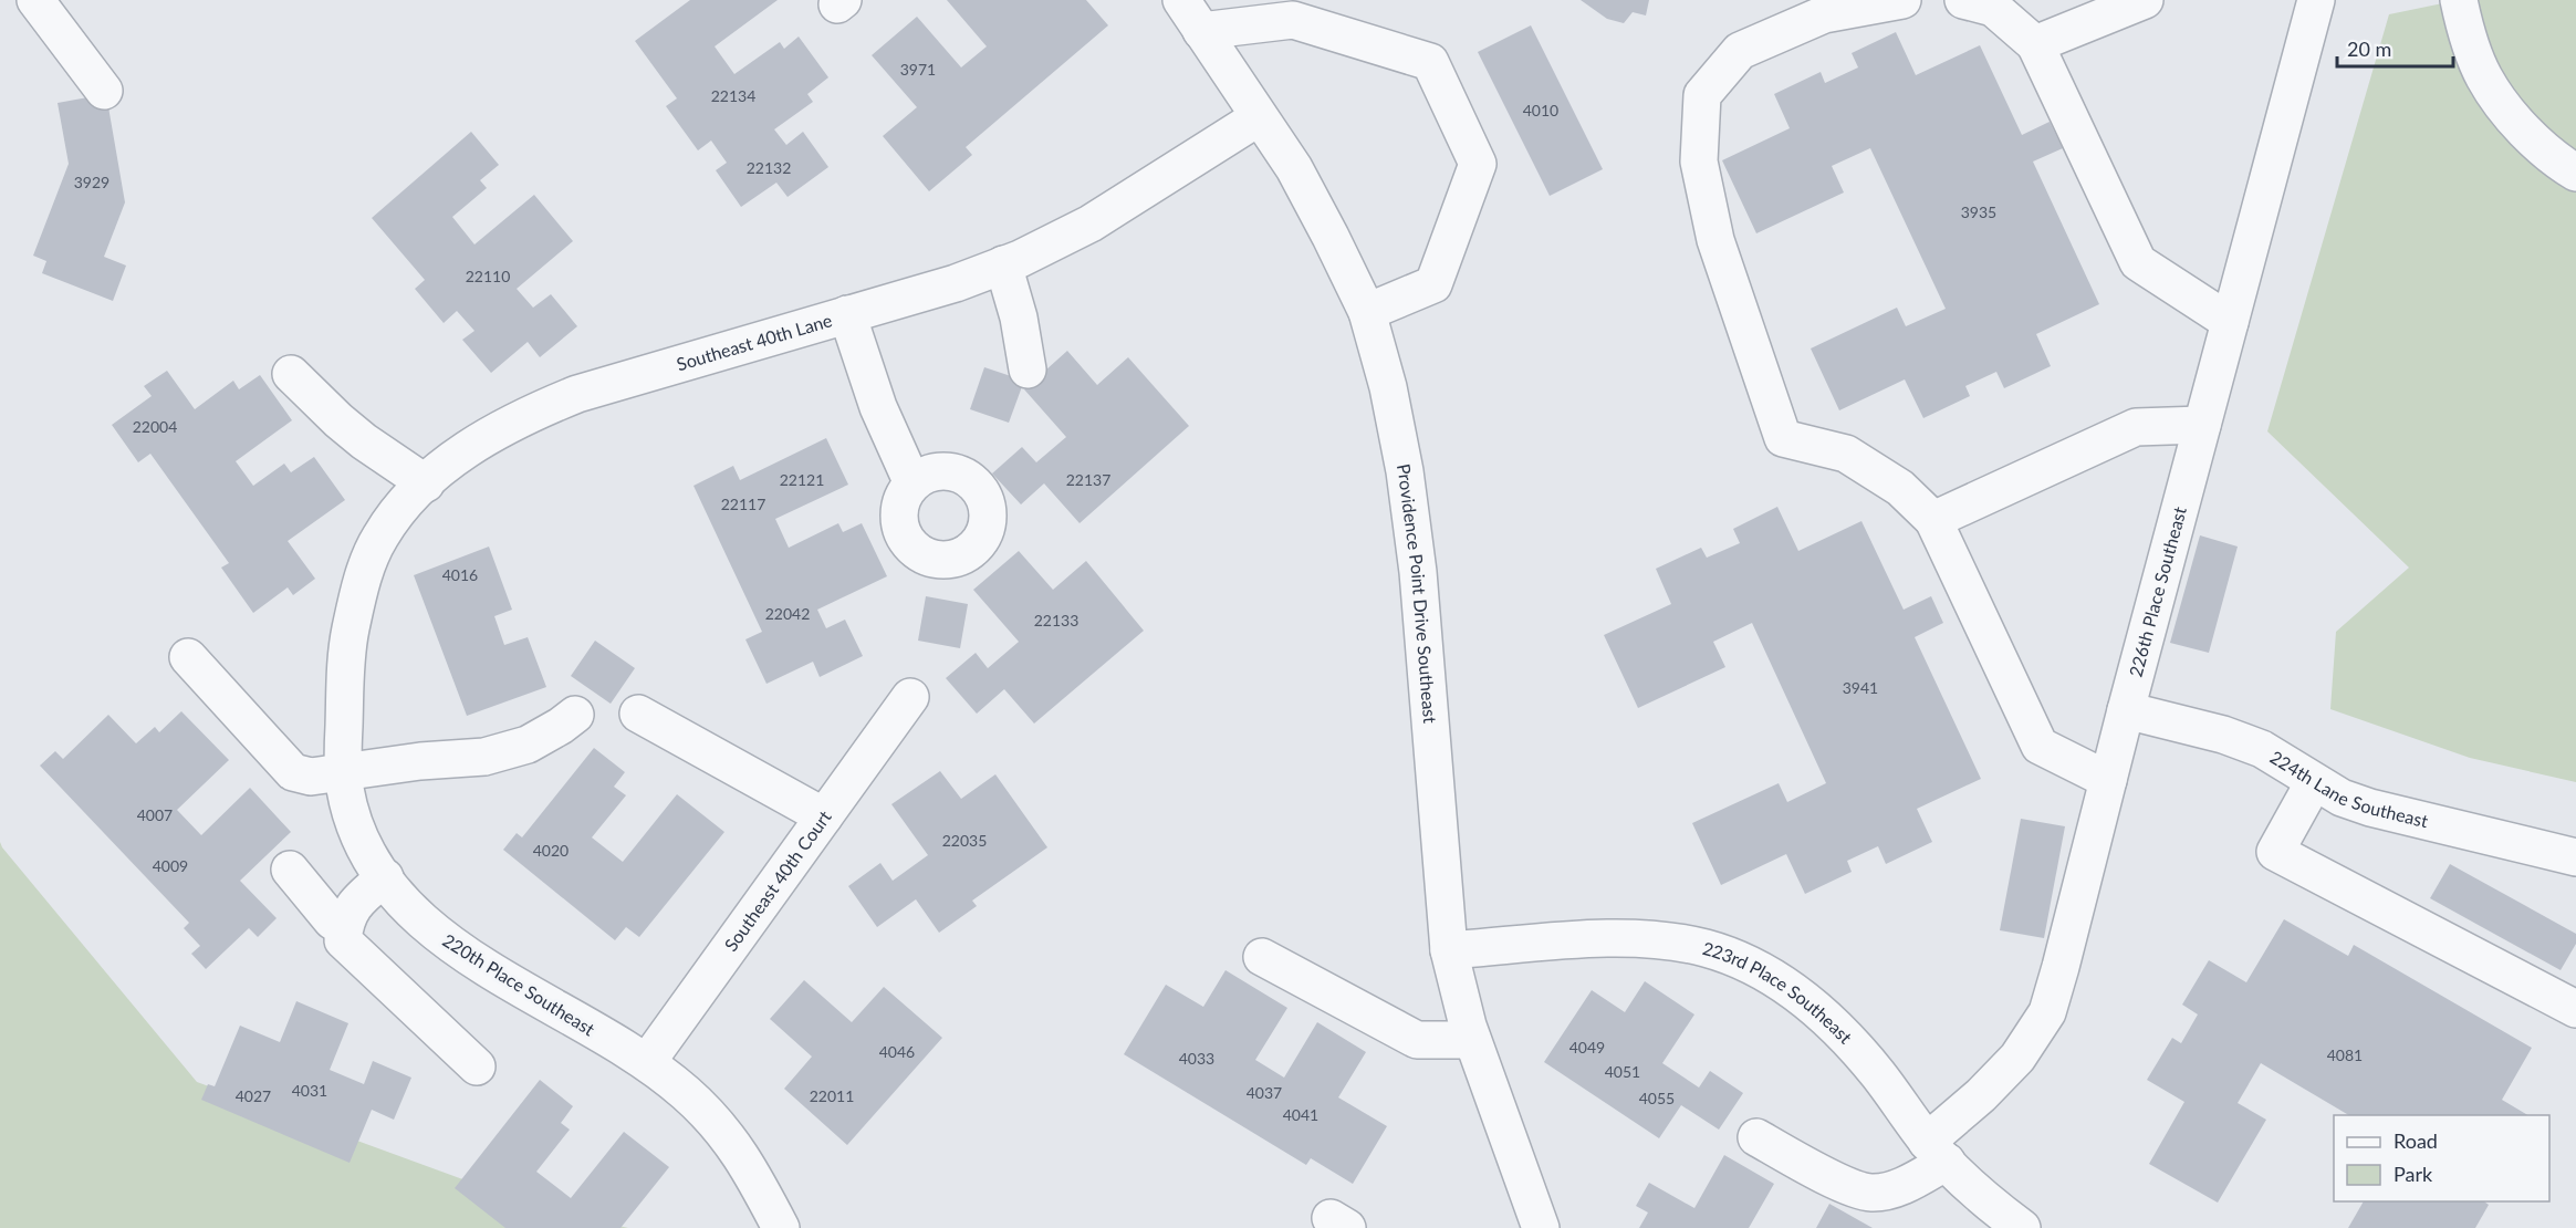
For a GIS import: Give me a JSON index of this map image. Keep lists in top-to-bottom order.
{
  "streets": {
    "street": [
      "Southeast 40th Lane",
      "226th Place Southeast",
      "Providence Point Drive Southeast",
      "224th Lane Southeast",
      "Southeast 40th Court",
      "220th Place Southeast",
      "223rd Place Southeast"
    ]
  },
  "crossings": [
    ["Southeast 40th Lane", "Providence Point Drive Southeast"],
    ["Southeast 40th Lane", "220th Place Southeast"],
    ["226th Place Southeast", "224th Lane Southeast"],
    ["226th Place Southeast", "223rd Place Southeast"],
    ["Providence Point Drive Southeast", "223rd Place Southeast"],
    ["Southeast 40th Court", "220th Place Southeast"]
  ],
  "house_numbers": [
    "3971",
    "22134",
    "4010",
    "22132",
    "3929",
    "3935",
    "22110",
    "22004",
    "22121",
    "22137",
    "22117",
    "4016",
    "22042",
    "22133",
    "3941",
    "4007",
    "22035",
    "4020",
    "4009",
    "4049",
    "4046",
    "4081",
    "4033",
    "4051",
    "4031",
    "4037",
    "4027",
    "22011",
    "4055",
    "4041"
  ],
  "legend": ["Road", "Park"],
  "scale_bar": "20 m"
}
